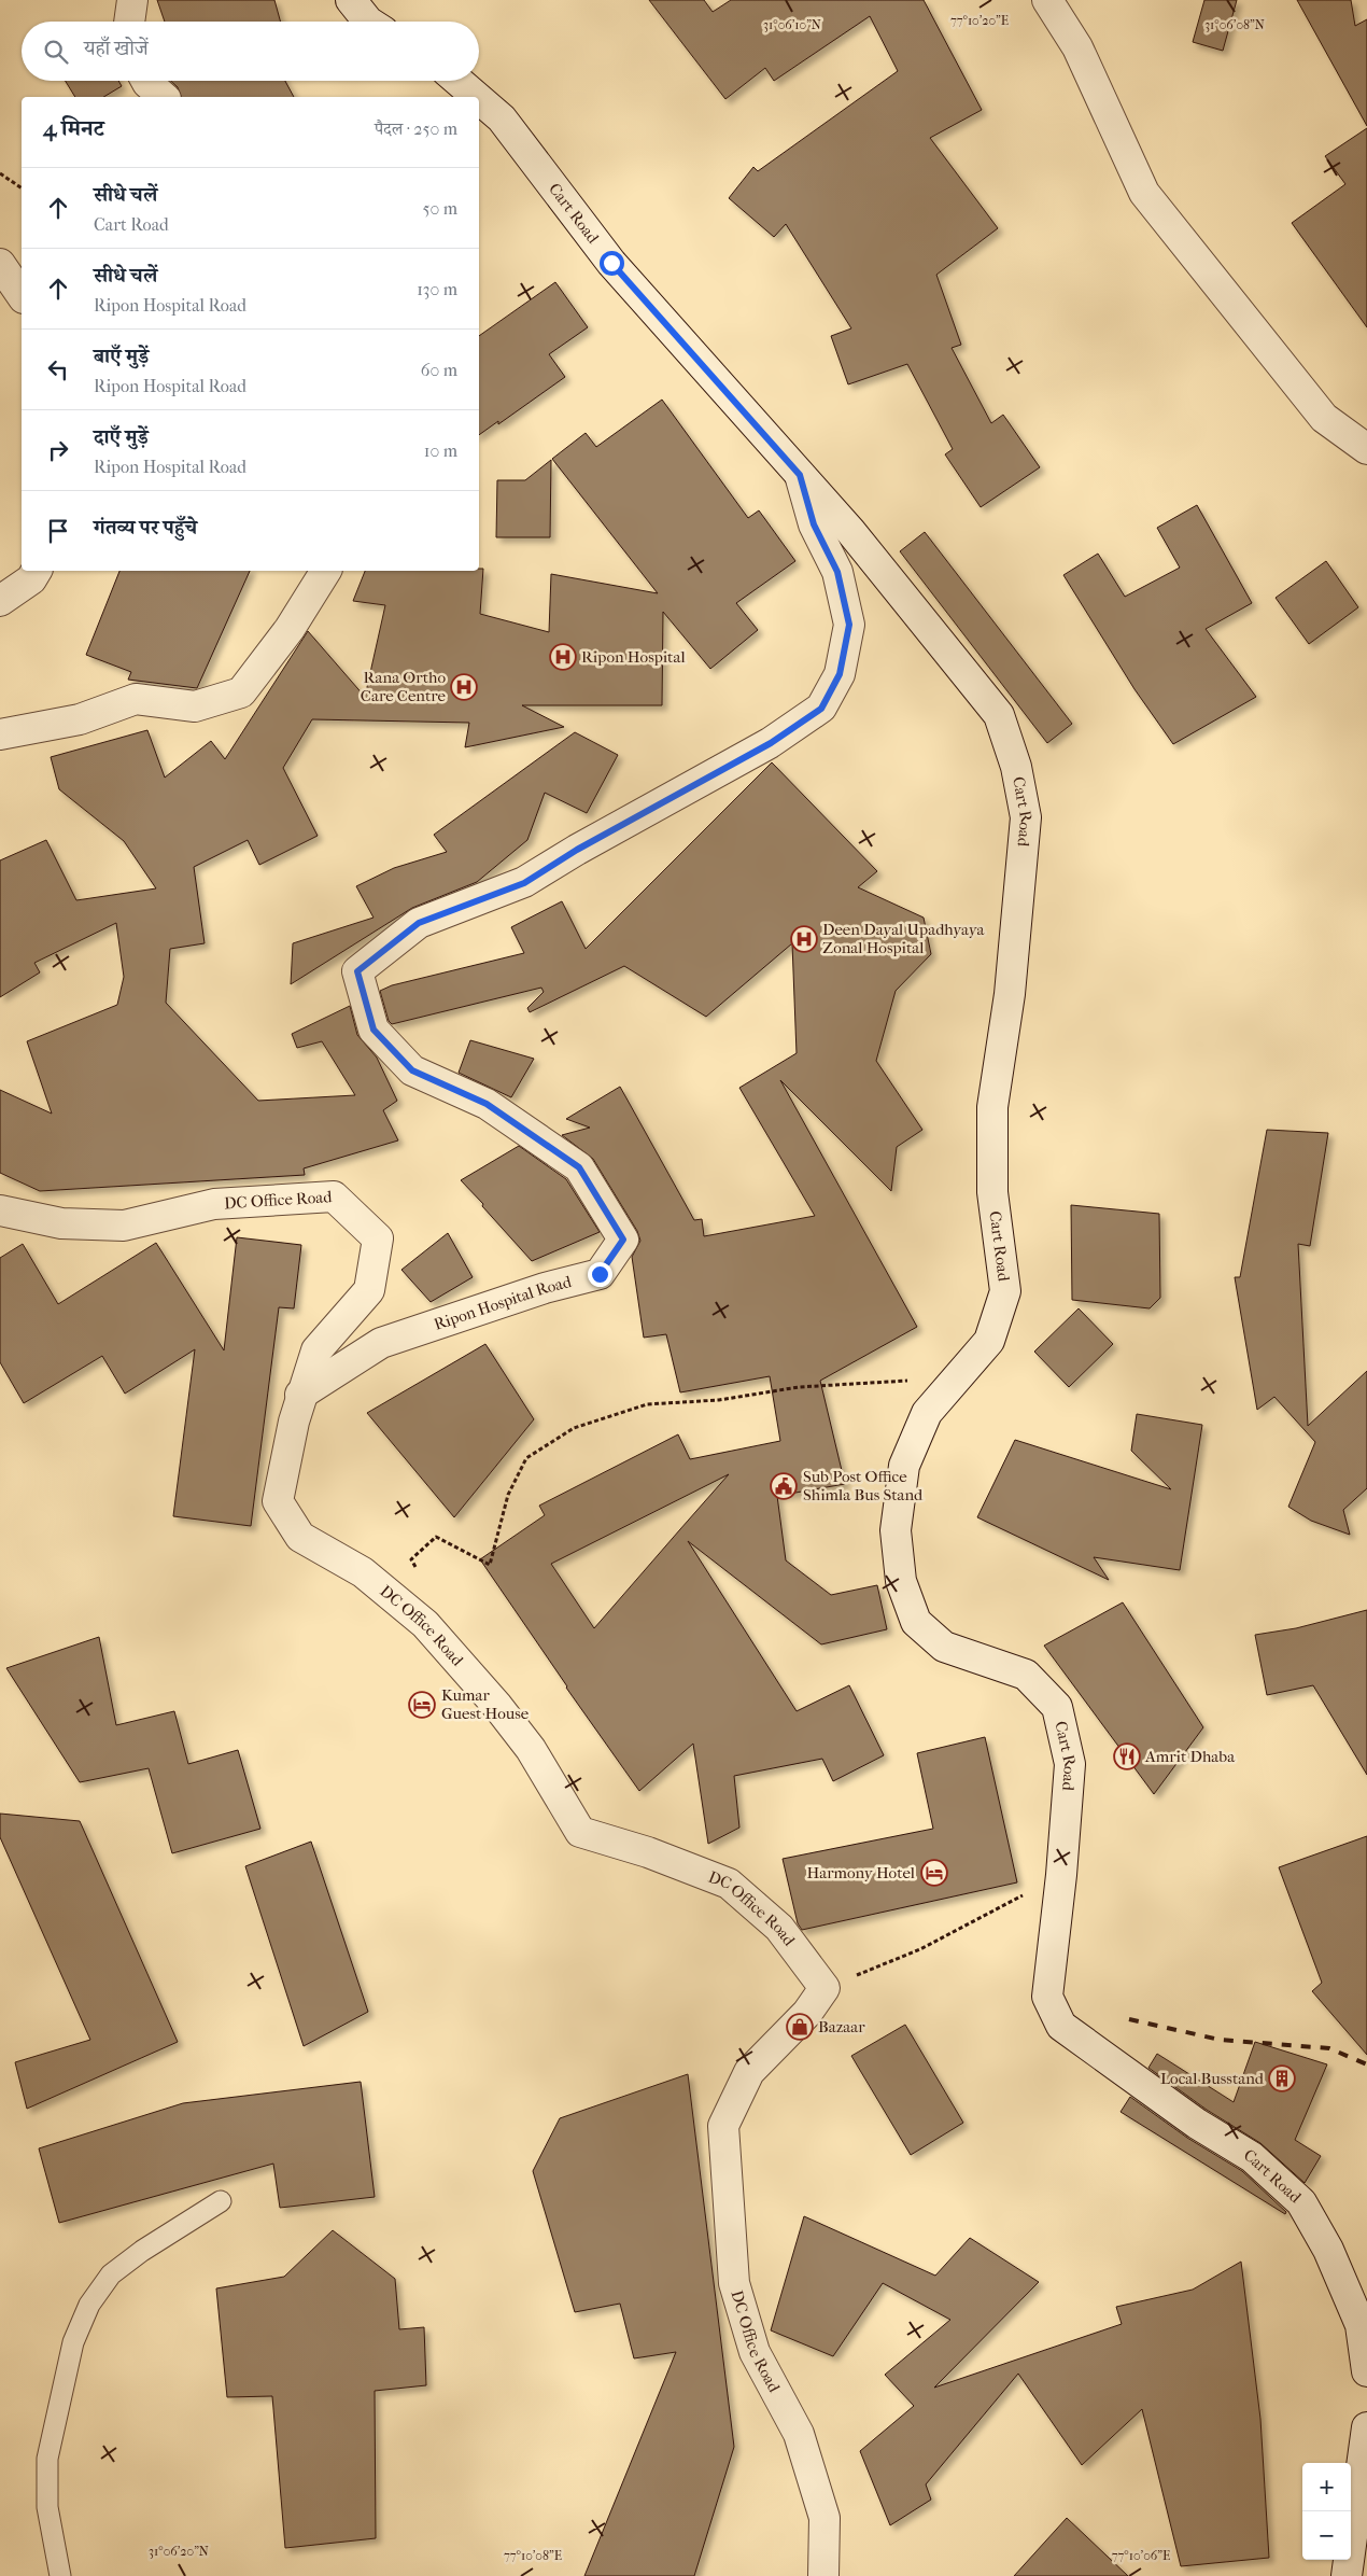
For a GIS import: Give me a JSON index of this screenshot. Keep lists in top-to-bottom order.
{
  "streets": {
    "street": ["Cart Road", "DC Office Road", "Ripon Hospital Road"]
  },
  "crossings": [
    ["Cart Road", "Ripon Hospital Road"],
    ["DC Office Road", "Ripon Hospital Road"]
  ],
  "places": {
    "hospital": ["Ripon Hospital", "Rana Ortho Care Centre", "Deen Dayal Upadhyaya Zonal Hospital"],
    "public building": ["Sub Post Office Shimla Bus Stand"],
    "hotel": ["Kumar Guest House", "Harmony Hotel"],
    "restaurant": ["Amrit Dhaba"],
    "shop": ["Bazaar"],
    "building": ["Local Busstand"]
  },
  "page": {
    "search": "यहाँ खोजें",
    "heading": ["4 मिनट", "पैदल · 250 m"],
    "list": [
      ["सीधे चलें", "Cart Road", "50 m"],
      ["सीधे चलें", "Ripon Hospital Road", "130 m"],
      ["बाएँ मुड़ें", "Ripon Hospital Road", "60 m"],
      ["दाएँ मुड़ें", "Ripon Hospital Road", "10 m"],
      "गंतव्य पर पहुँचे"
    ],
    "map_buttons": ["+", "−"]
  },
  "coordinates": [
    "77°10'20\"E",
    "31°06'08\"N",
    "31°06'10\"N",
    "31°06'20\"N",
    "77°10'08\"E",
    "77°10'06\"E"
  ]
}
